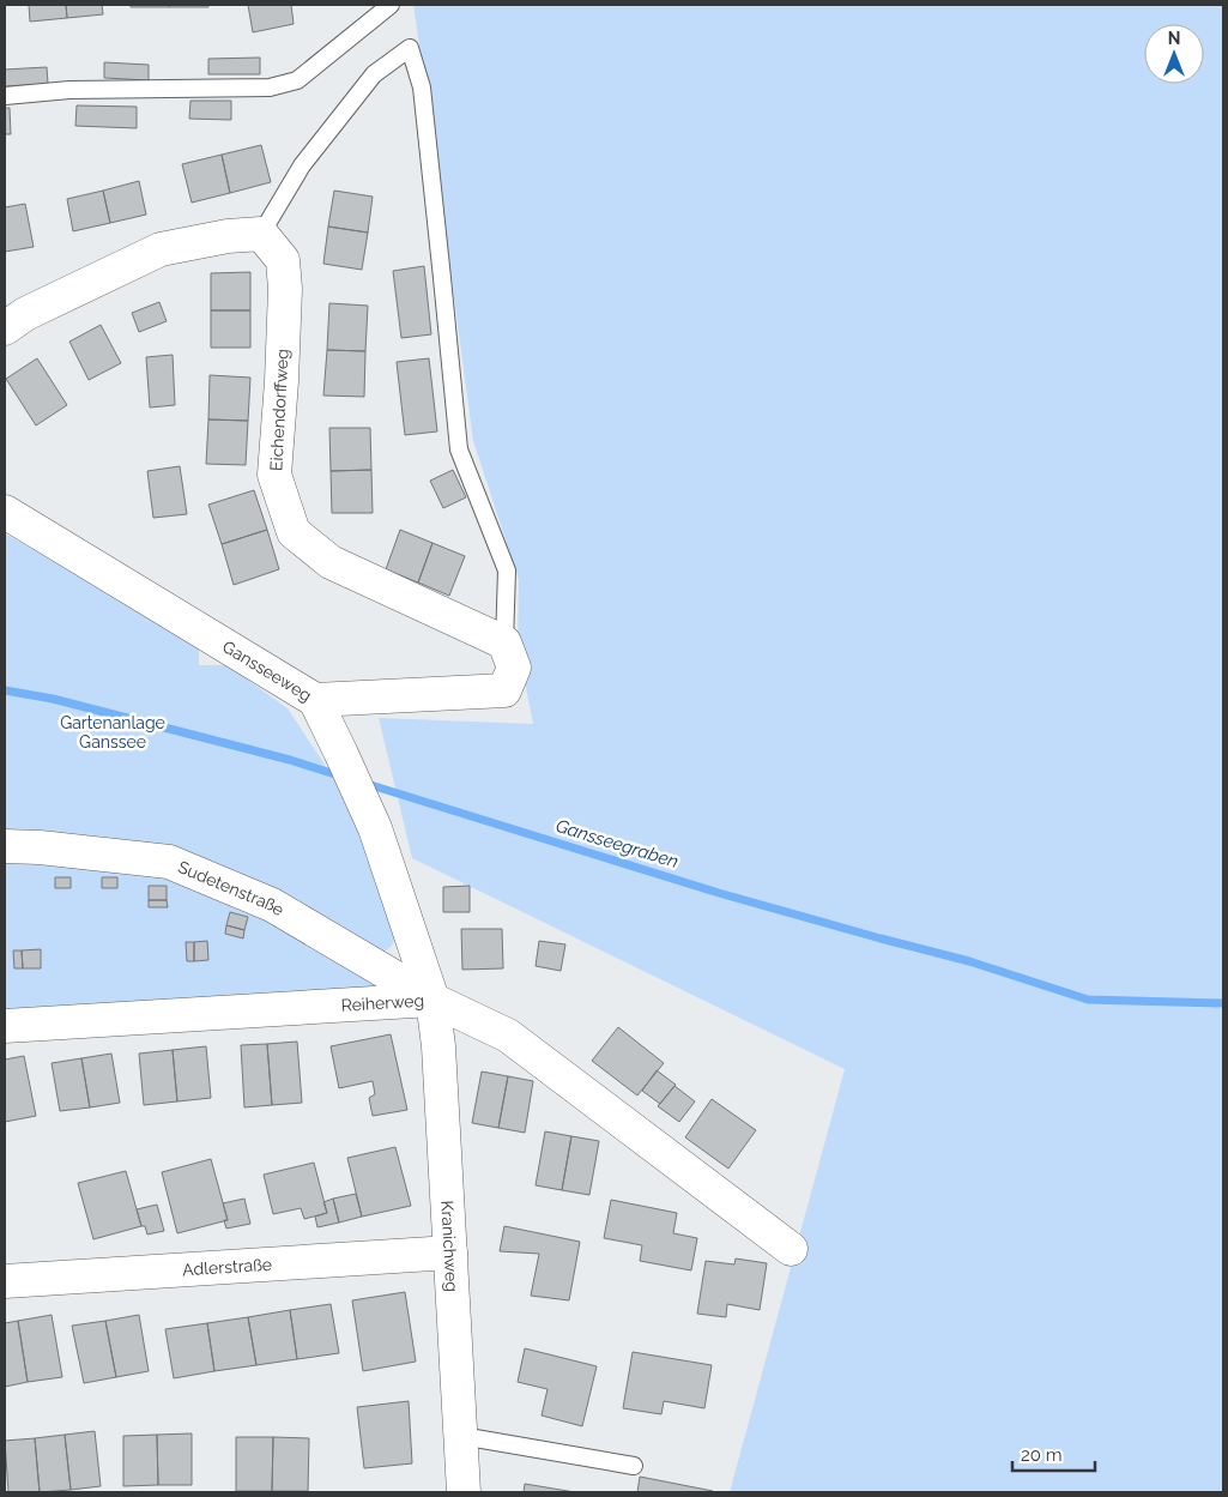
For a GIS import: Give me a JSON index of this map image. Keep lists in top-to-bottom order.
{
  "streets": {
    "street": [
      "Eichendorffweg",
      "Gansseeweg",
      "Sudetenstraße",
      "Reiherweg",
      "Kranichweg",
      "Adlerstraße"
    ]
  },
  "crossings": [
    ["Gansseeweg", "Sudetenstraße"],
    ["Gansseeweg", "Reiherweg"],
    ["Gansseeweg", "Kranichweg"],
    ["Sudetenstraße", "Reiherweg"],
    ["Sudetenstraße", "Kranichweg"],
    ["Reiherweg", "Kranichweg"],
    ["Kranichweg", "Adlerstraße"]
  ],
  "water": ["Gansseegraben"],
  "parks": ["Gartenanlage Ganssee"],
  "scale_bar": "20 m",
  "north": "top"
}
